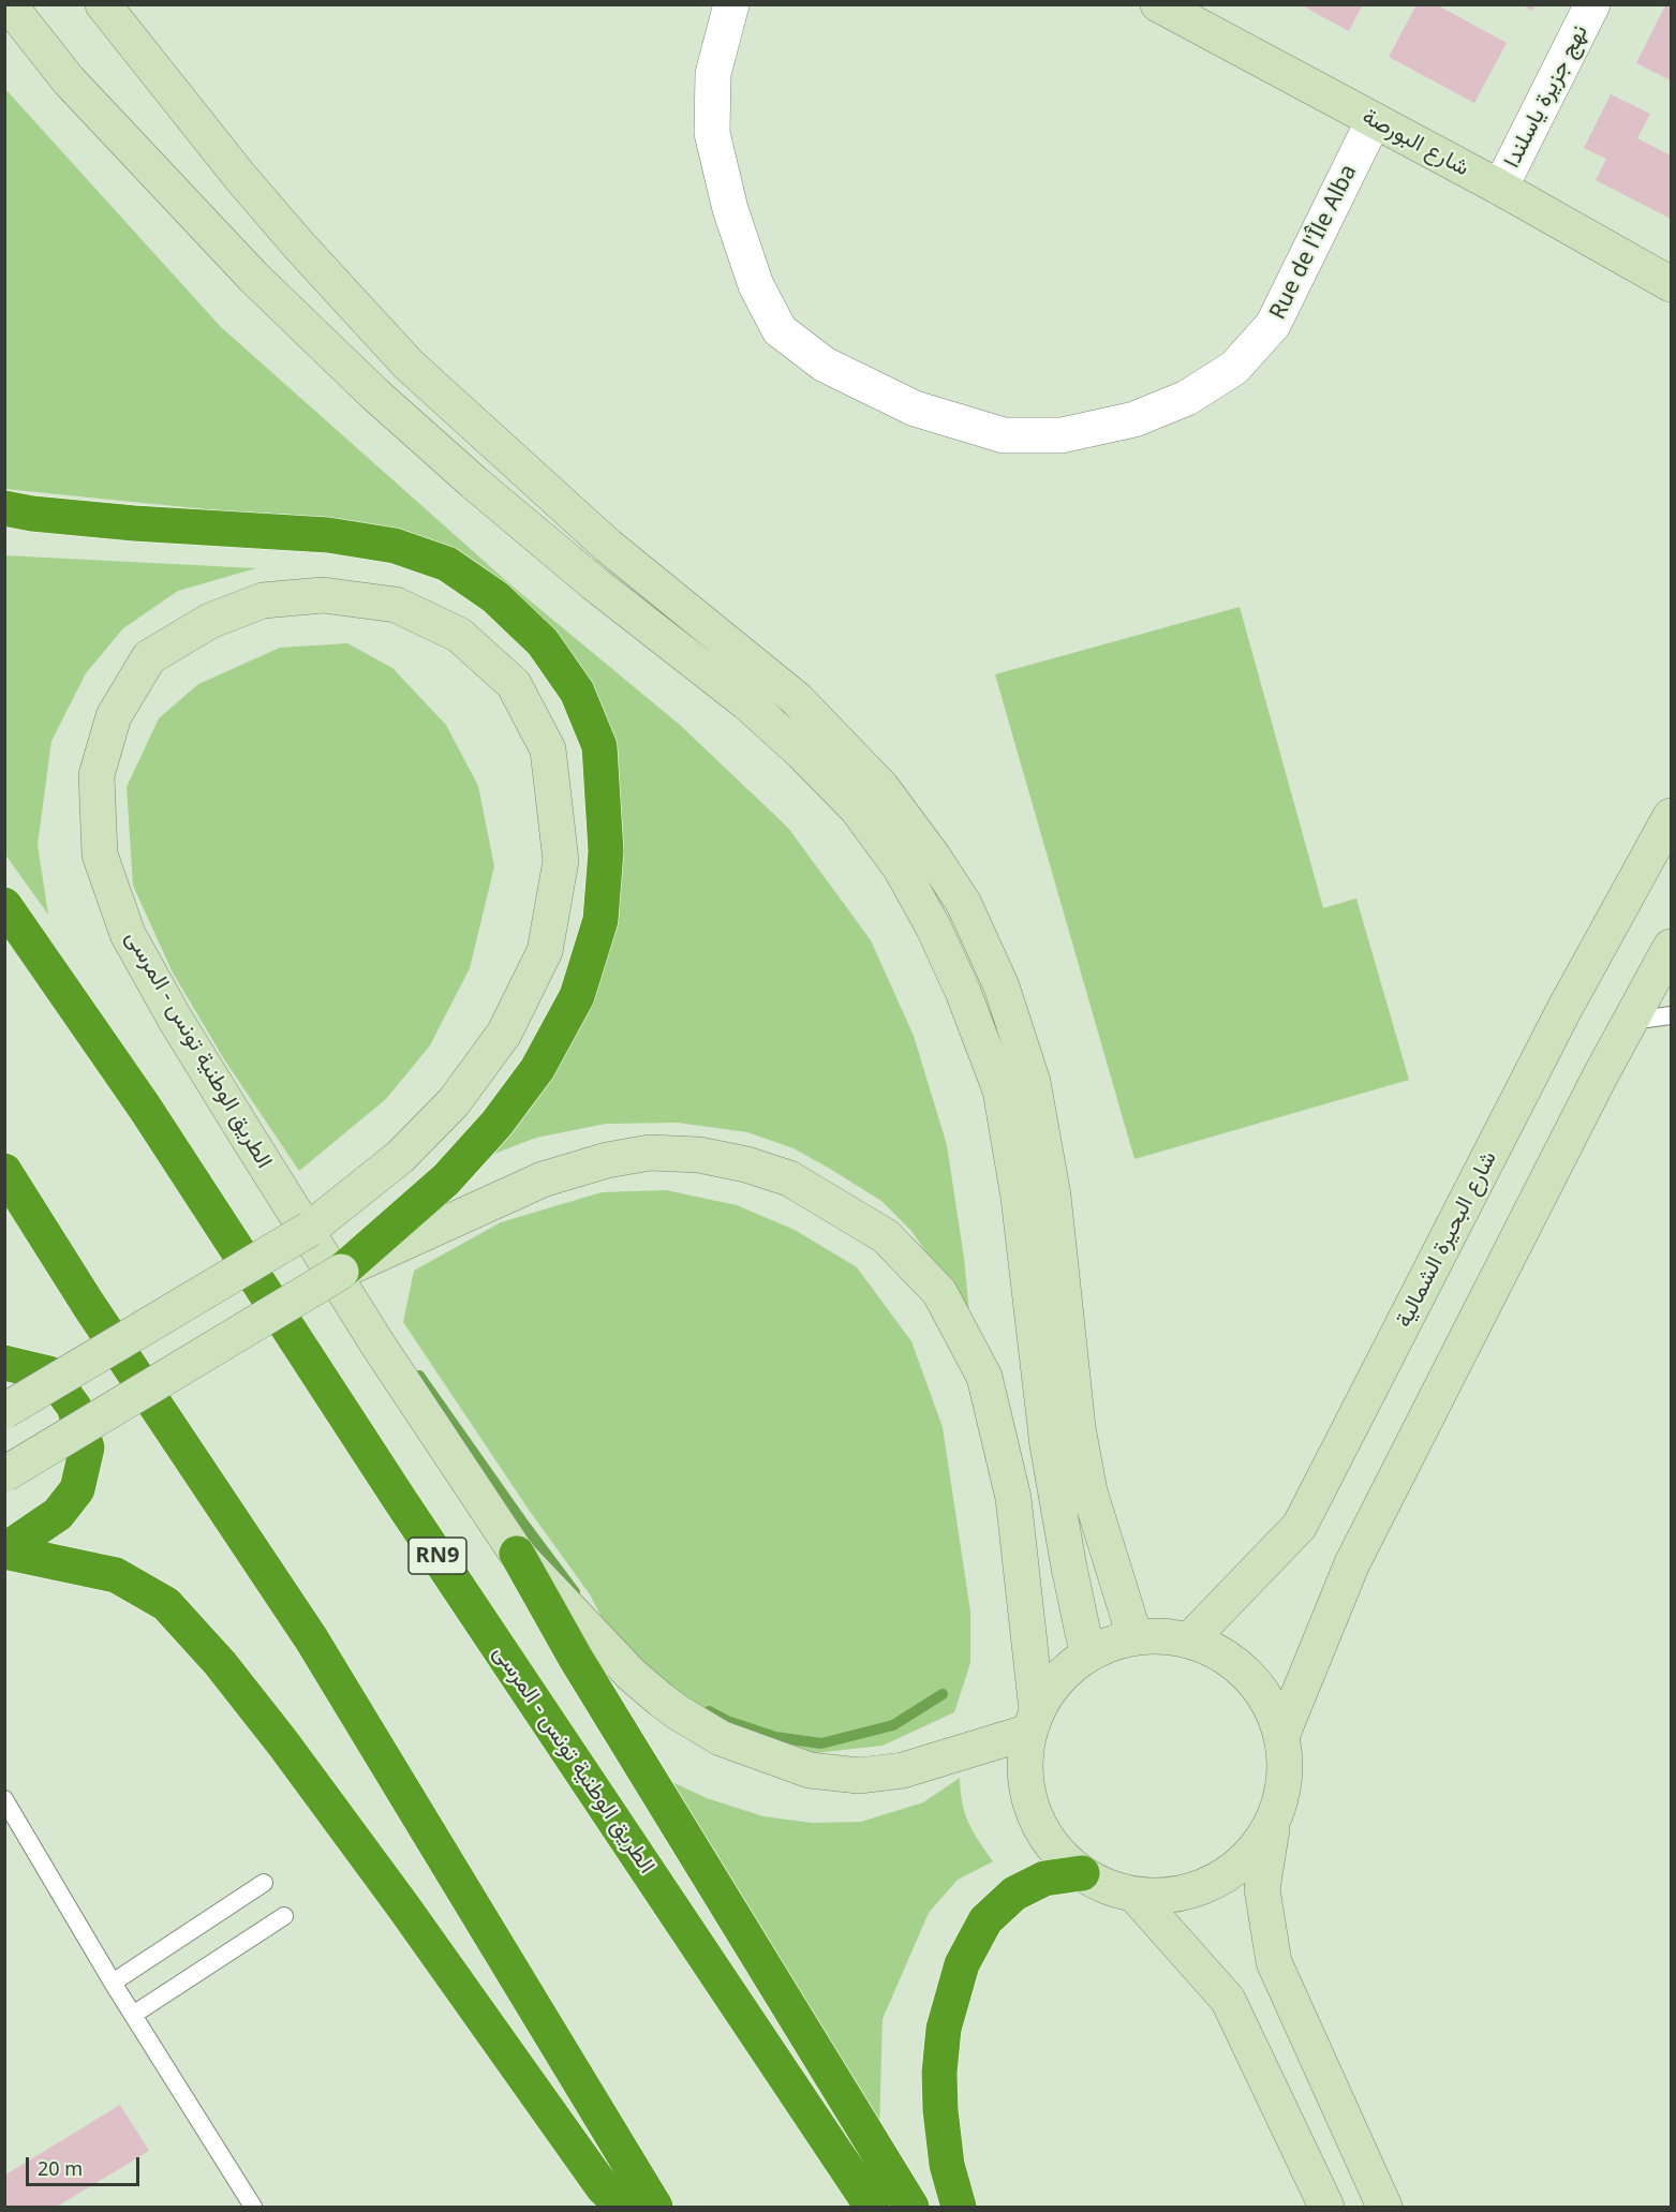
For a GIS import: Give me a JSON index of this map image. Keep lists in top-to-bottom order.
{
  "streets": {
    "highway": ["الطريق الوطنية تونس - المرسى", "RN9"],
    "main road": ["شارع البورصة", "شارع البحيرة الشمالية"],
    "street": ["نهج جزيرة ياسلندا", "Rue de l'Île Alba"]
  },
  "crossings": [
    ["نهج جزيرة ياسلندا", "شارع البورصة"],
    ["شارع البورصة", "Rue de l'Île Alba"]
  ],
  "scale_bar": "20 m"
}
